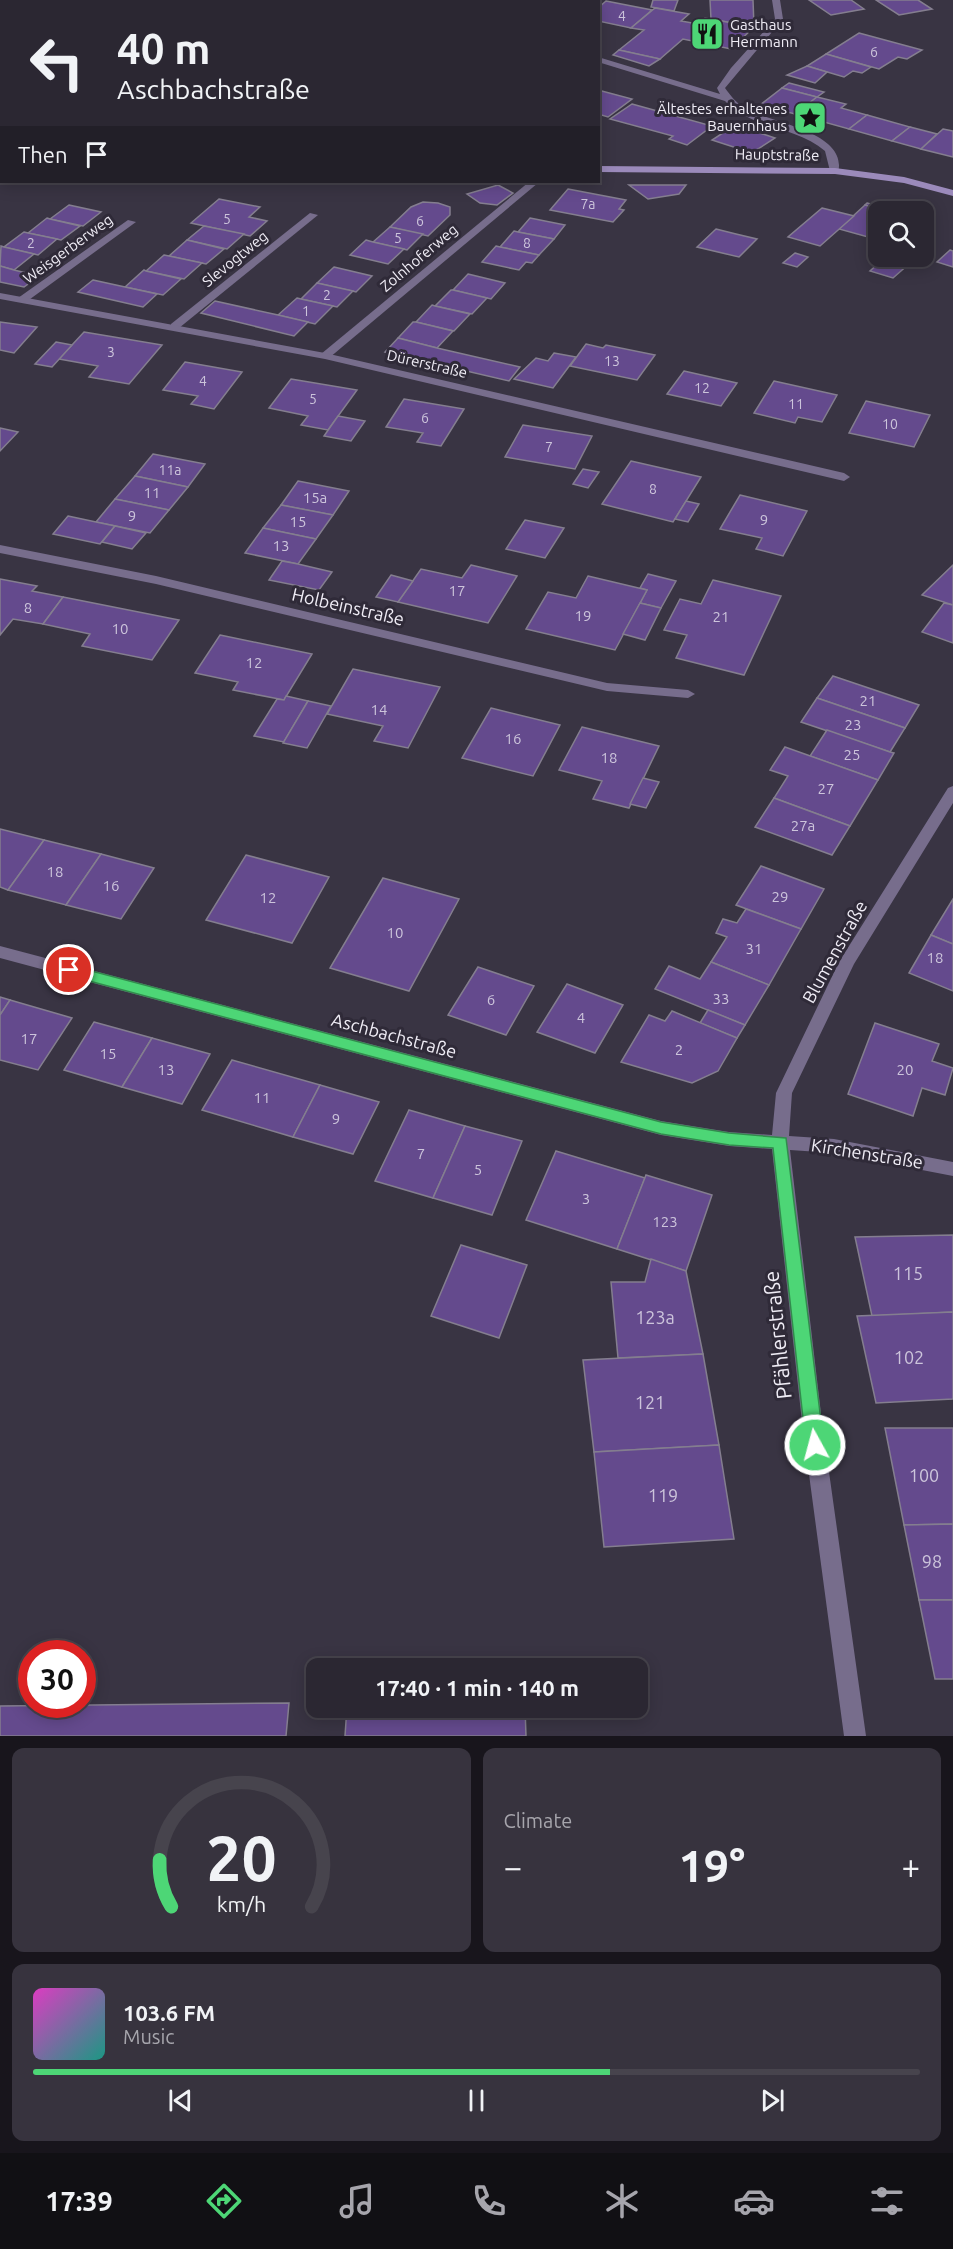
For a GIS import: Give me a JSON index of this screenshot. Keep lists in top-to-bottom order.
{
  "streets": {
    "main road": ["Hauptstraße"],
    "street": [
      "Weisgerberweg",
      "Zolnhoferweg",
      "Slevogtweg",
      "Dürerstraße",
      "Holbeinstraße",
      "Blumenstraße",
      "Aschbachstraße",
      "Kirchenstraße",
      "Pfählerstraße"
    ]
  },
  "crossings": [
    ["Weisgerberweg", "Dürerstraße"],
    ["Zolnhoferweg", "Dürerstraße"],
    ["Slevogtweg", "Dürerstraße"],
    ["Blumenstraße", "Aschbachstraße"],
    ["Blumenstraße", "Kirchenstraße"],
    ["Blumenstraße", "Pfählerstraße"],
    ["Aschbachstraße", "Kirchenstraße"],
    ["Aschbachstraße", "Pfählerstraße"],
    ["Kirchenstraße", "Pfählerstraße"]
  ],
  "places": {
    "restaurant": ["Gasthaus Herrmann"],
    "place": ["Ältestes erhaltenes Bauernhaus"]
  },
  "house_numbers": [
    "4",
    "6",
    "7a",
    "5",
    "6",
    "5",
    "2",
    "8",
    "2",
    "1",
    "3",
    "13",
    "4",
    "12",
    "5",
    "11",
    "6",
    "10",
    "7",
    "11a",
    "8",
    "11",
    "15a",
    "9",
    "9",
    "15",
    "13",
    "17",
    "8",
    "19",
    "21",
    "10",
    "12",
    "21",
    "14",
    "23",
    "16",
    "25",
    "18",
    "27",
    "27a",
    "18",
    "16",
    "29",
    "12",
    "10",
    "31",
    "18",
    "33",
    "6",
    "4",
    "17",
    "2",
    "15",
    "13",
    "20",
    "11",
    "9",
    "7",
    "5",
    "3",
    "123",
    "115",
    "123a",
    "102",
    "121",
    "100",
    "119",
    "98"
  ],
  "page": {
    "turn": ["40 m", "Aschbachstraße"],
    "then": "Then",
    "limit": "30",
    "trip": "17:40 · 1 min · 140 m",
    "tile": "Climate",
    "heat": ["−", "19°", "+"],
    "song": ["103.6 FM", "Music"],
    "tabs": "17:39",
    "gauge": ["20", "km/h"]
  }
}
